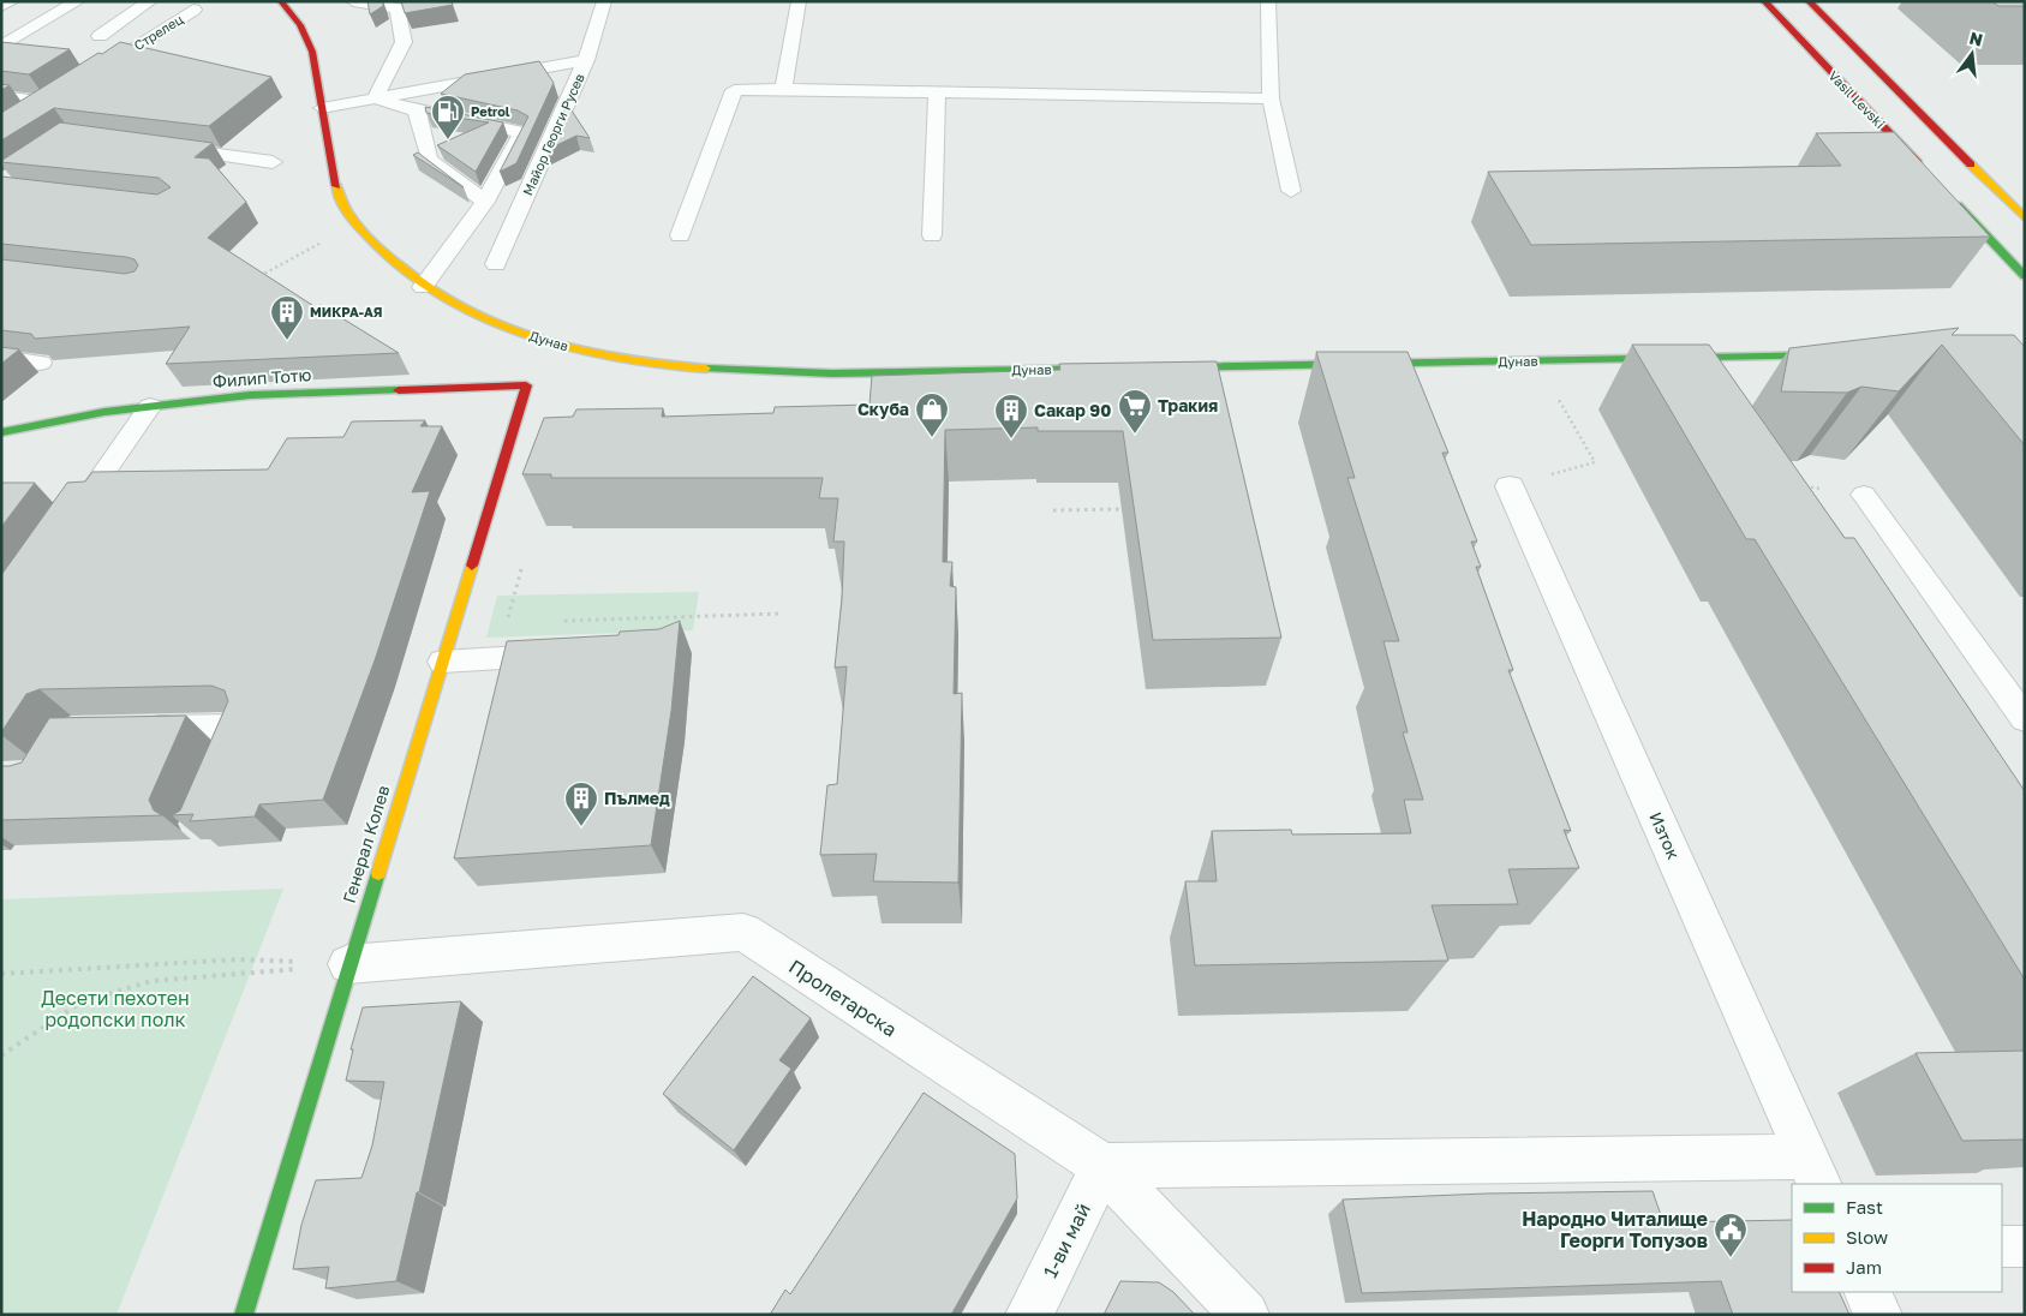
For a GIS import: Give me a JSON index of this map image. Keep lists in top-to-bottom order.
{
  "streets": {
    "main road": [
      "Vasil Levski",
      "Дунав",
      "Филип Тотю",
      "Генерал Колев"
    ],
    "street": [
      "Стрелец",
      "Изток",
      "Пролетарска",
      "1-ви май"
    ],
    "lane": ["Майор Георги Русев"]
  },
  "crossings": [
    ["Филип Тотю", "Генерал Колев"],
    ["Генерал Колев", "Пролетарска"],
    ["Пролетарска", "1-ви май"]
  ],
  "parks": ["Десети пехотен родопски полк"],
  "places": {
    "fuel station": ["Petrol"],
    "building": ["МИКРА-АЯ", "Сакар 90", "Пълмед"],
    "supermarket": ["Тракия"],
    "shop": ["Скуба"],
    "public building": ["Народно Читалище Георги Топузов"]
  },
  "legend": ["Fast", "Slow", "Jam"],
  "north": "top"
}
